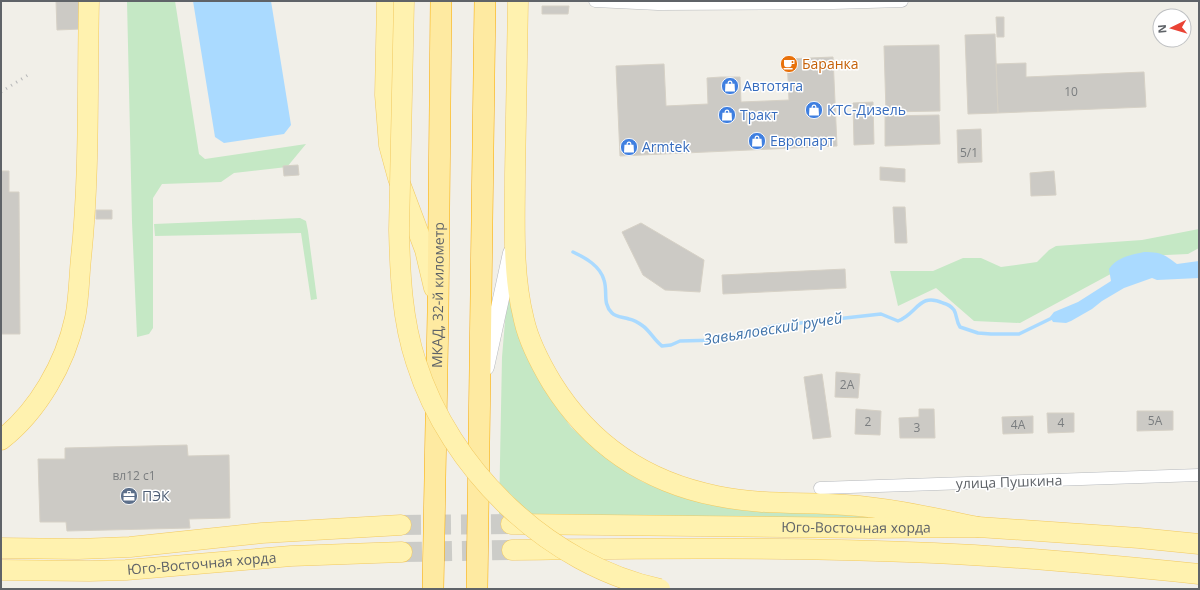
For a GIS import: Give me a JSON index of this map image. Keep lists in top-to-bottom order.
{
  "streets": {
    "highway": ["МКАД, 32-й километр"],
    "main road": ["Юго-Восточная хорда"],
    "street": ["улица Пушкина"]
  },
  "water": ["Завьяловский ручей"],
  "places": {
    "cafe": ["Баранка"],
    "shop": [
      "Автотяга",
      "КТС-Дизель",
      "Тракт",
      "Европарт",
      "Armtek"
    ],
    "office": ["ПЭК"]
  },
  "house_numbers": [
    "10",
    "5/1",
    "2А",
    "5А",
    "2",
    "4",
    "4А",
    "3",
    "вл12 с1"
  ],
  "north": "left"
}
